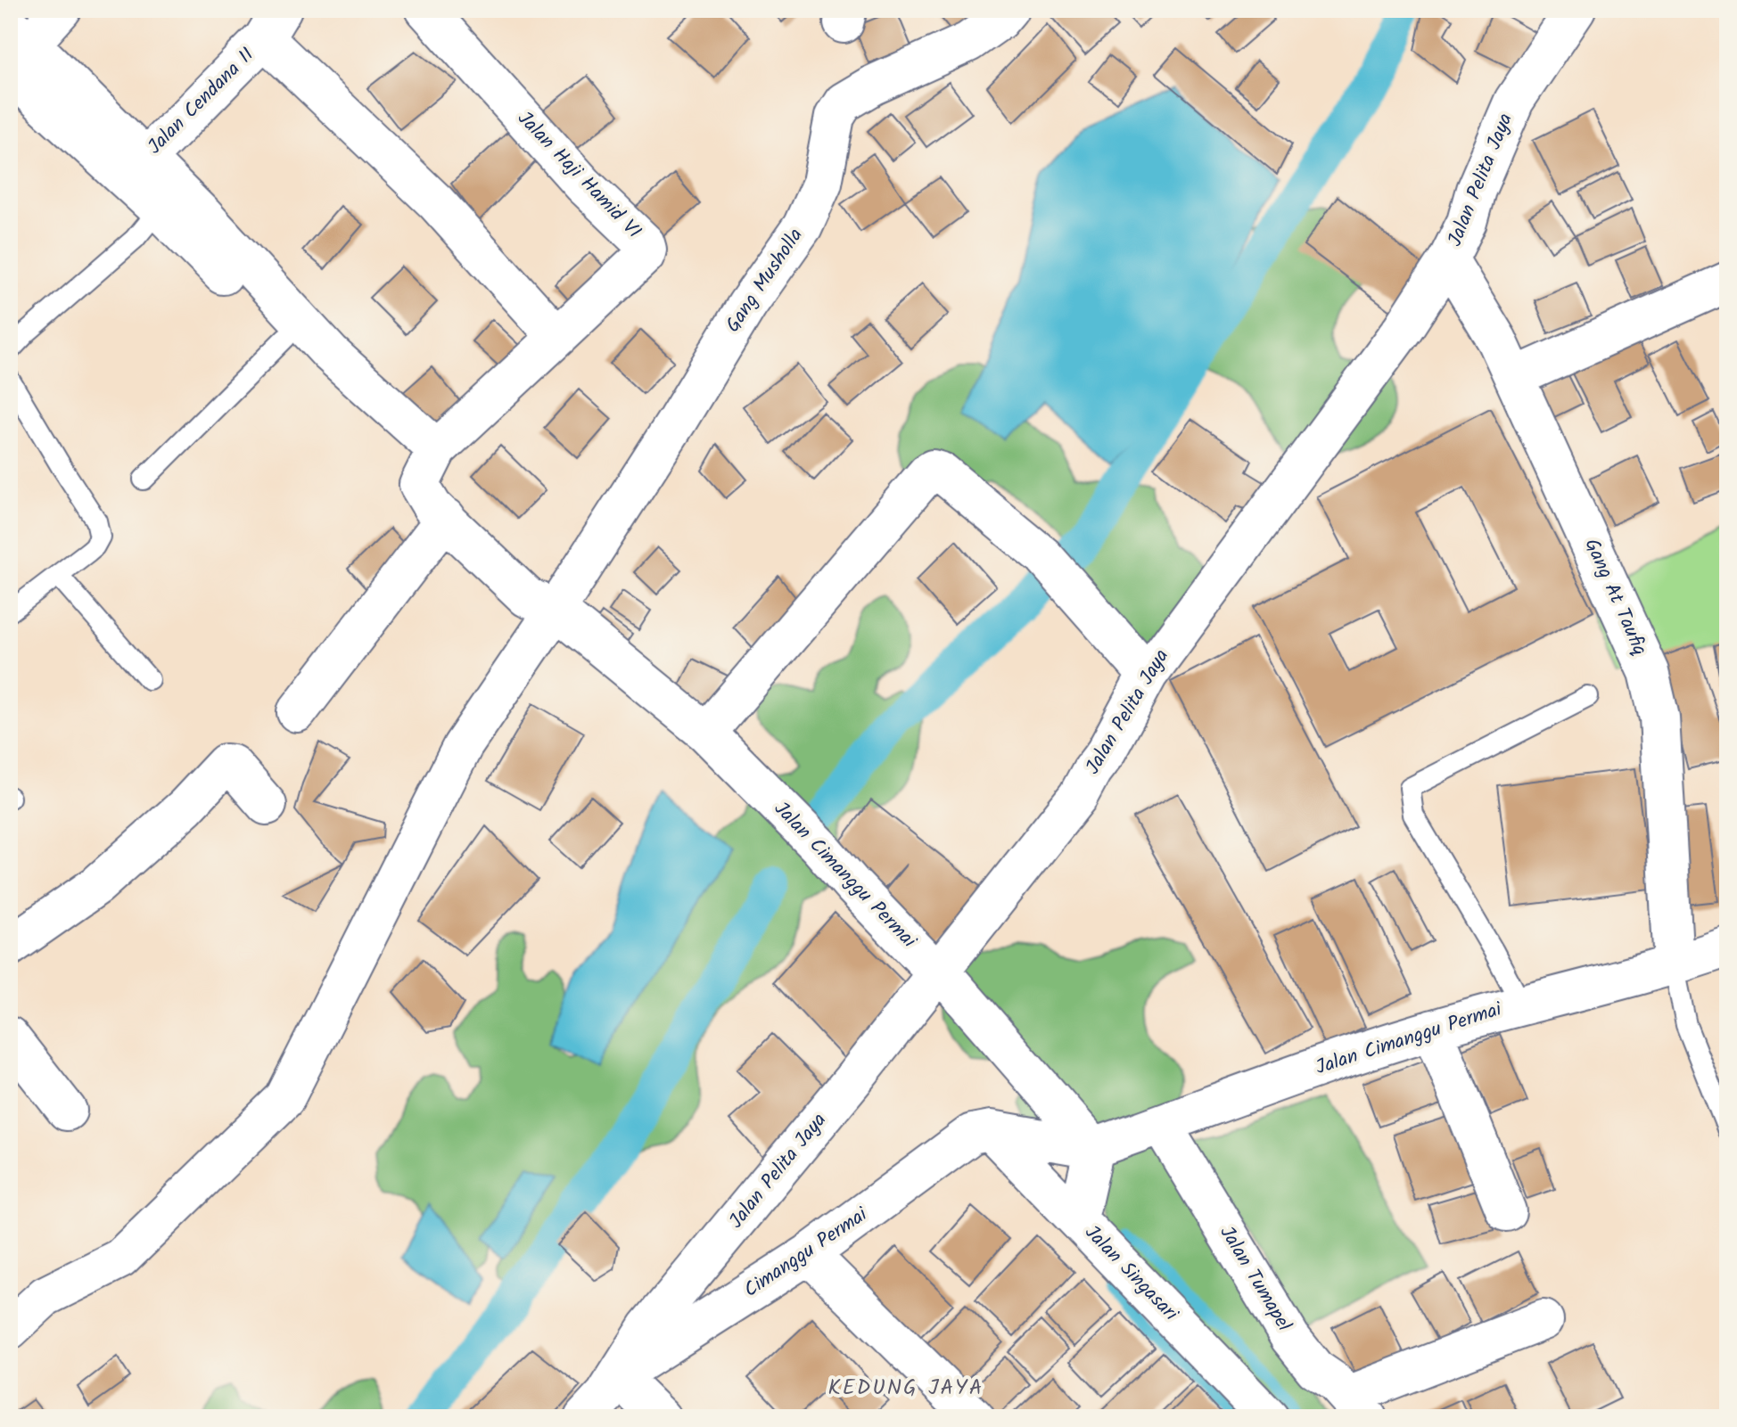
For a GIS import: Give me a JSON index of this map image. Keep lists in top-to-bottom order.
{
  "streets": {
    "street": [
      "Jalan Cendana II",
      "Jalan Haji Hamid VI",
      "Jalan Pelita Jaya",
      "Gang Musholla",
      "Gang At Taufiq",
      "Jalan Cimanggu Permai",
      "Cimanggu Permai",
      "Jalan Singasari",
      "Jalan Tumapel"
    ]
  },
  "crossings": [
    ["Jalan Haji Hamid VI", "Jalan Cimanggu Permai"],
    ["Jalan Pelita Jaya", "Gang At Taufiq"],
    ["Jalan Pelita Jaya", "Jalan Cimanggu Permai"],
    ["Jalan Pelita Jaya", "Cimanggu Permai"],
    ["Gang Musholla", "Jalan Cimanggu Permai"],
    ["Gang At Taufiq", "Jalan Cimanggu Permai"],
    ["Jalan Cimanggu Permai", "Cimanggu Permai"],
    ["Jalan Cimanggu Permai", "Jalan Singasari"],
    ["Jalan Cimanggu Permai", "Jalan Tumapel"],
    ["Cimanggu Permai", "Jalan Singasari"]
  ],
  "districts": ["KEDUNG JAYA"]
}
